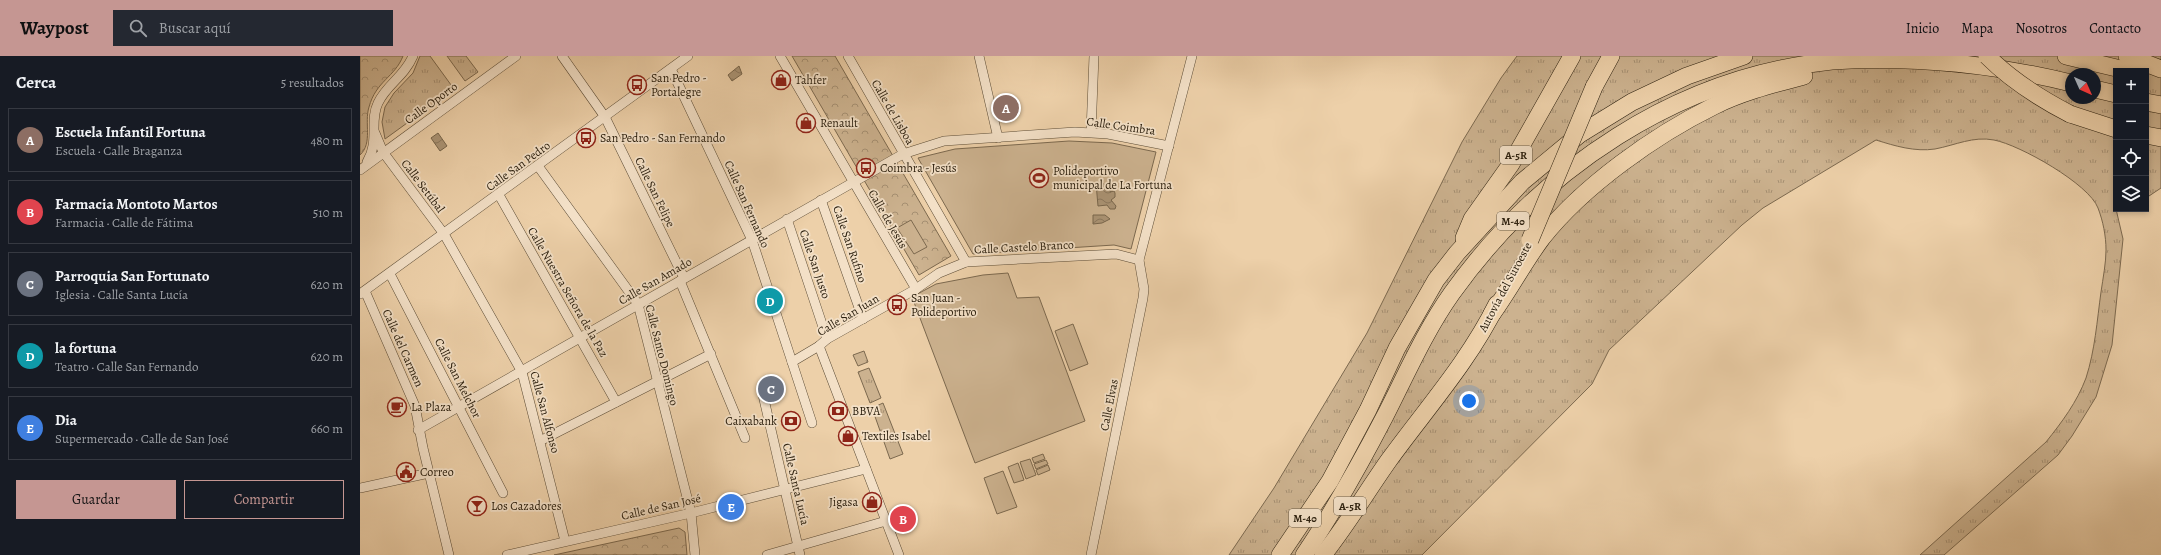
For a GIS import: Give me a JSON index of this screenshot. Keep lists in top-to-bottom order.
{
  "streets": {
    "highway": ["A-5R", "M-40", "Autovía del Suroeste"],
    "street": [
      "Calle Oporto",
      "Calle de Lisboa",
      "Calle Coimbra",
      "Calle San Pedro",
      "Calle Setúbal",
      "Calle San Felipe",
      "Calle San Fernando",
      "Calle de Jesús",
      "Calle San Rufino",
      "Calle Castelo Branco",
      "Calle San Justo",
      "Calle San Amado",
      "Calle Nuestra Señora de la Paz",
      "Calle San Juan",
      "Calle del Carmen",
      "Calle Santo Domingo",
      "Calle San Melchor",
      "Calle Elvas",
      "Calle San Alfonso",
      "Calle Santa Lucía",
      "Calle de San José"
    ]
  },
  "crossings": [
    ["Calle Oporto", "Calle Setúbal"],
    ["Calle de Lisboa", "Calle Coimbra"],
    ["Calle de Lisboa", "Calle Castelo Branco"],
    ["Calle de Lisboa", "Calle San Amado"],
    ["Calle Coimbra", "Calle San Amado"],
    ["A-5R", "M-40"],
    ["A-5R", "Autovía del Suroeste"],
    ["Calle San Pedro", "Calle Setúbal"],
    ["Calle San Pedro", "Calle San Felipe"],
    ["Calle San Pedro", "Calle San Fernando"],
    ["Calle San Pedro", "Calle Nuestra Señora de la Paz"],
    ["Calle San Pedro", "Calle del Carmen"],
    ["Calle San Pedro", "Calle Santo Domingo"],
    ["Calle San Pedro", "Calle San Melchor"],
    ["Calle San Pedro", "Calle San Alfonso"],
    ["Calle Setúbal", "Calle San Alfonso"],
    ["Calle San Felipe", "Calle San Amado"],
    ["Calle San Fernando", "Calle San Amado"],
    ["Calle San Fernando", "Calle San Juan"],
    ["Calle de Jesús", "Calle Castelo Branco"],
    ["Calle de Jesús", "Calle San Amado"],
    ["Calle de Jesús", "Calle San Juan"],
    ["Calle San Rufino", "Calle San Amado"],
    ["Calle San Rufino", "Calle San Juan"],
    ["Calle Castelo Branco", "Calle San Juan"],
    ["Calle Castelo Branco", "Calle Elvas"],
    ["Calle San Justo", "Calle San Amado"],
    ["Calle San Justo", "Calle San Juan"],
    ["Calle San Amado", "Calle Nuestra Señora de la Paz"],
    ["Calle San Amado", "Calle del Carmen"],
    ["Calle San Amado", "Calle Santo Domingo"],
    ["Calle San Amado", "Calle San Melchor"],
    ["Calle San Amado", "Calle San Alfonso"],
    ["Calle Santo Domingo", "Calle de San José"],
    ["Calle San Alfonso", "Calle de San José"],
    ["Calle Santa Lucía", "Calle de San José"]
  ],
  "places": {
    "shop": [
      "Tahfer",
      "Renault",
      "Textiles Isabel",
      "Jigasa"
    ],
    "bus stop": [
      "San Pedro - Portalegre",
      "San Pedro - San Fernando",
      "Coimbra - Jesús",
      "San Juan - Polideportivo"
    ],
    "sports": ["Polideportivo municipal de La Fortuna"],
    "cafe": ["La Plaza"],
    "bank": ["BBVA", "Caixabank"],
    "public building": ["Correo"],
    "bar": ["Los Cazadores"]
  },
  "north": "bottom right",
  "page": {
    "header": "Waypost",
    "search": "Buscar aquí",
    "nav": [
      "Inicio",
      "Mapa",
      "Nosotros",
      "Contacto"
    ],
    "heading": ["Cerca", "5 resultados"],
    "map_buttons": ["+", "−"],
    "pins": [
      "A",
      "D",
      "C",
      "E",
      "B"
    ],
    "list": [
      {
        "mark": "A",
        "name": "Escuela Infantil Fortuna",
        "note": "Escuela · Calle Braganza",
        "value": "480 m"
      },
      {
        "mark": "B",
        "name": "Farmacia Montoto Martos",
        "note": "Farmacia · Calle de Fátima",
        "value": "510 m"
      },
      {
        "mark": "C",
        "name": "Parroquia San Fortunato",
        "note": "Iglesia · Calle Santa Lucía",
        "value": "620 m"
      },
      {
        "mark": "D",
        "name": "la fortuna",
        "note": "Teatro · Calle San Fernando",
        "value": "620 m"
      },
      {
        "mark": "E",
        "name": "Dia",
        "note": "Supermercado · Calle de San José",
        "value": "660 m"
      }
    ],
    "buttons": ["Guardar", "Compartir"]
  }
}
